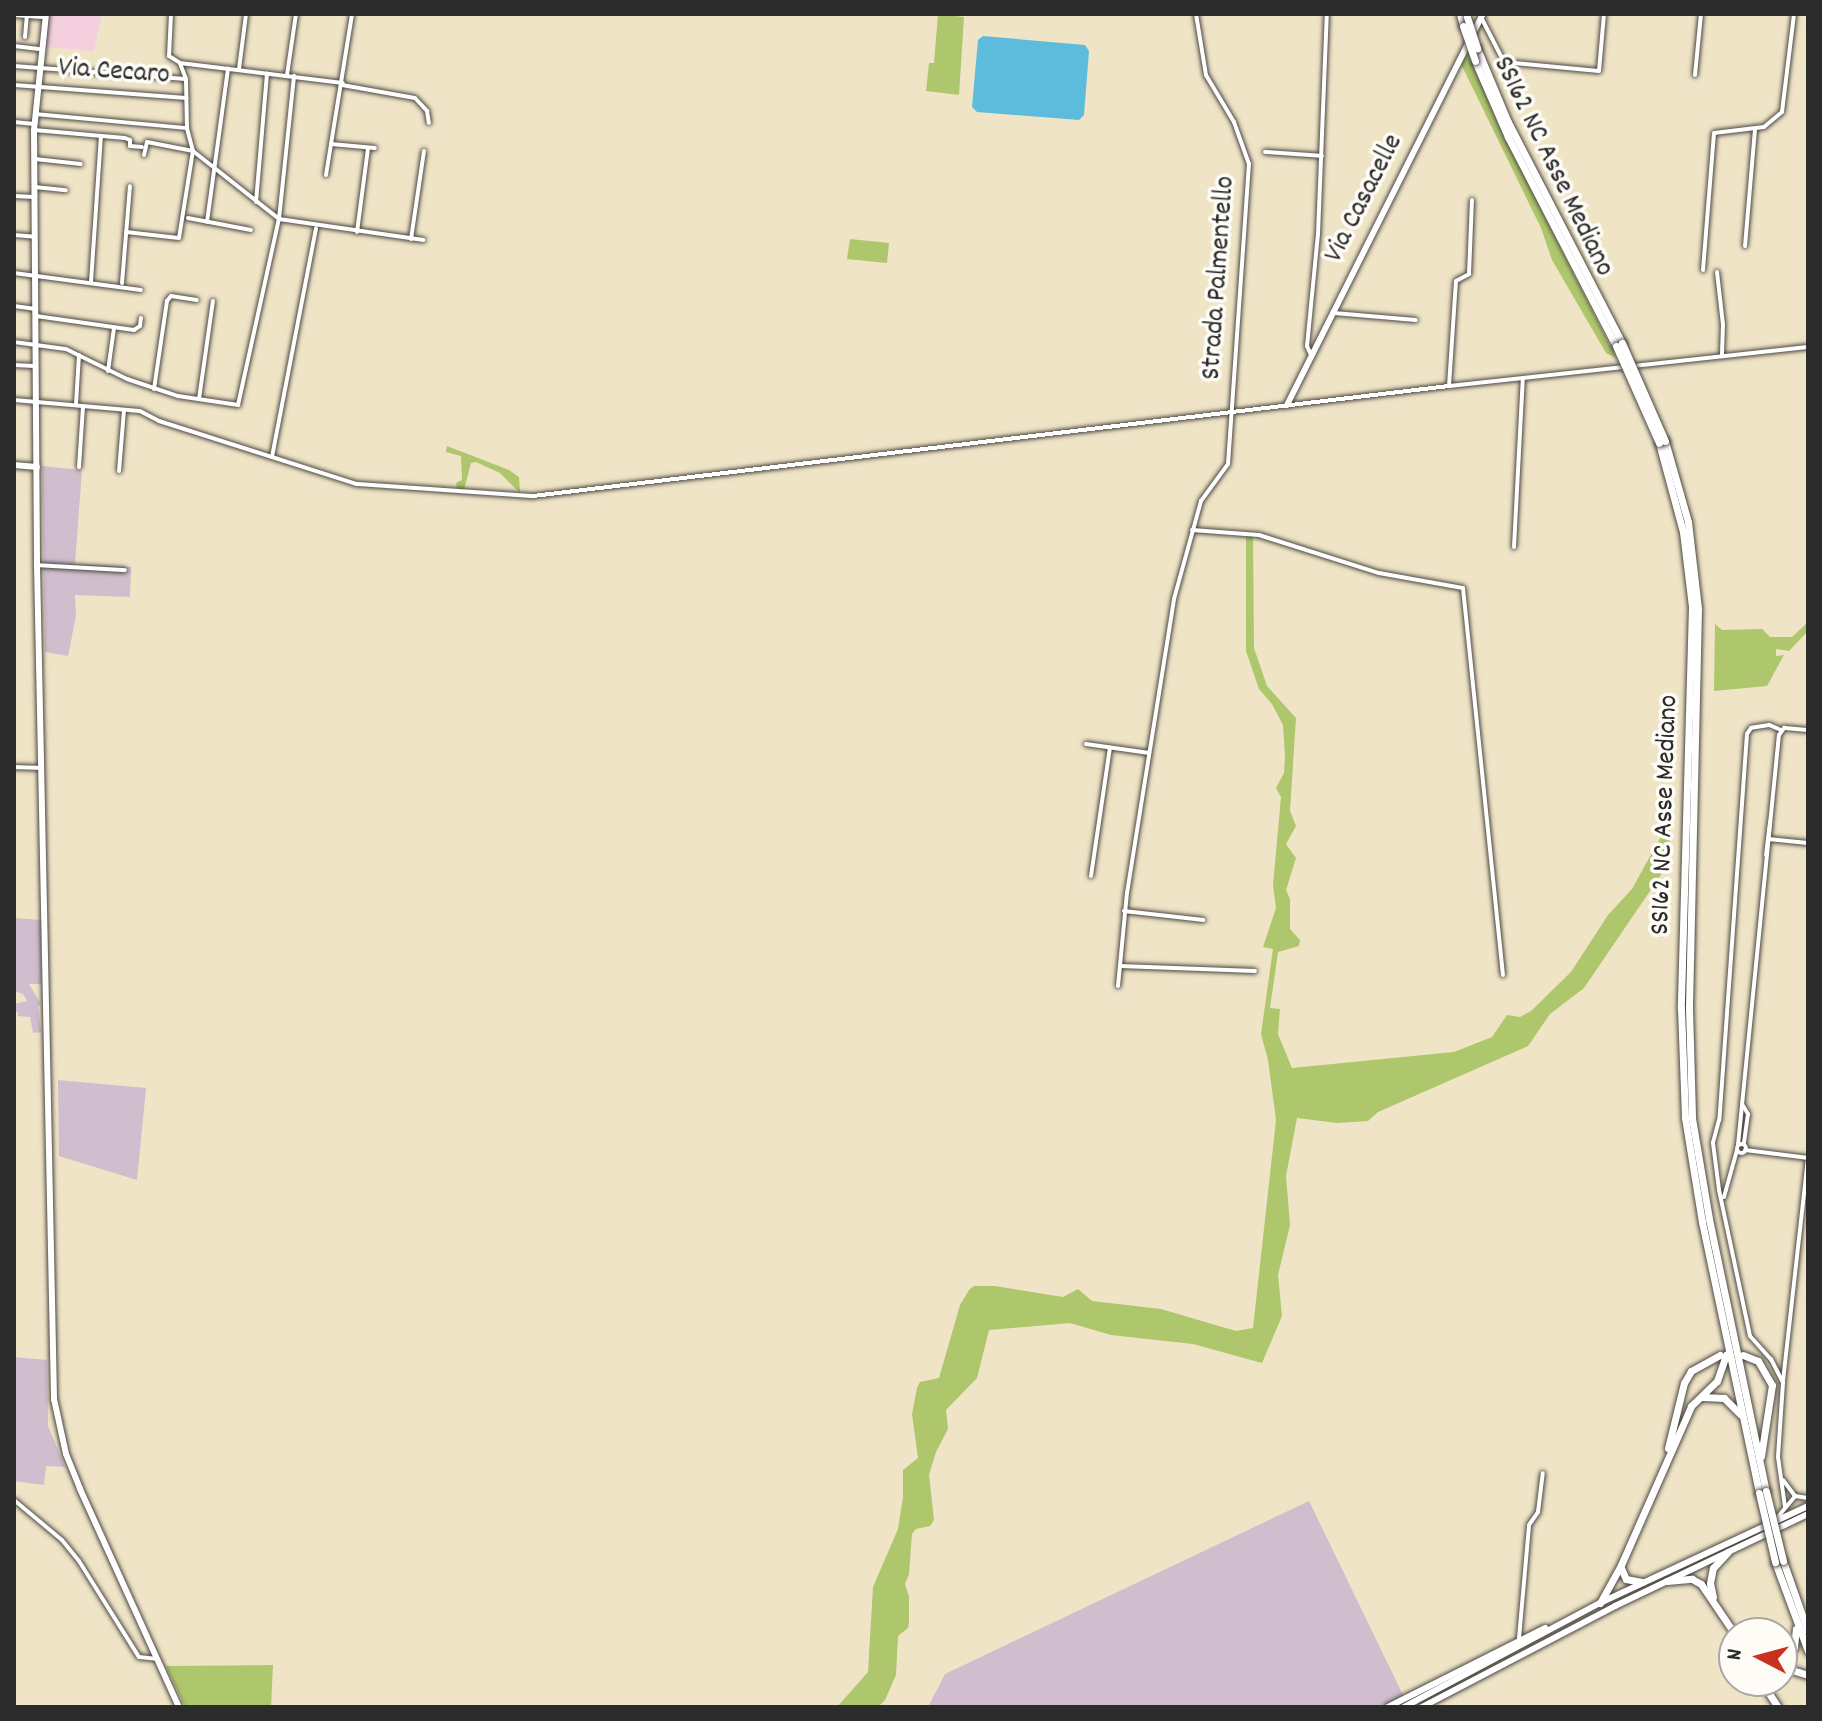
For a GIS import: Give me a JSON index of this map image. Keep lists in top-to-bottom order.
{
  "streets": {
    "highway": ["SS162 NC Asse Mediano"],
    "street": ["Via Cecaro", "Via Casacelle", "Strada Palmentello"]
  },
  "north": "left"
}
